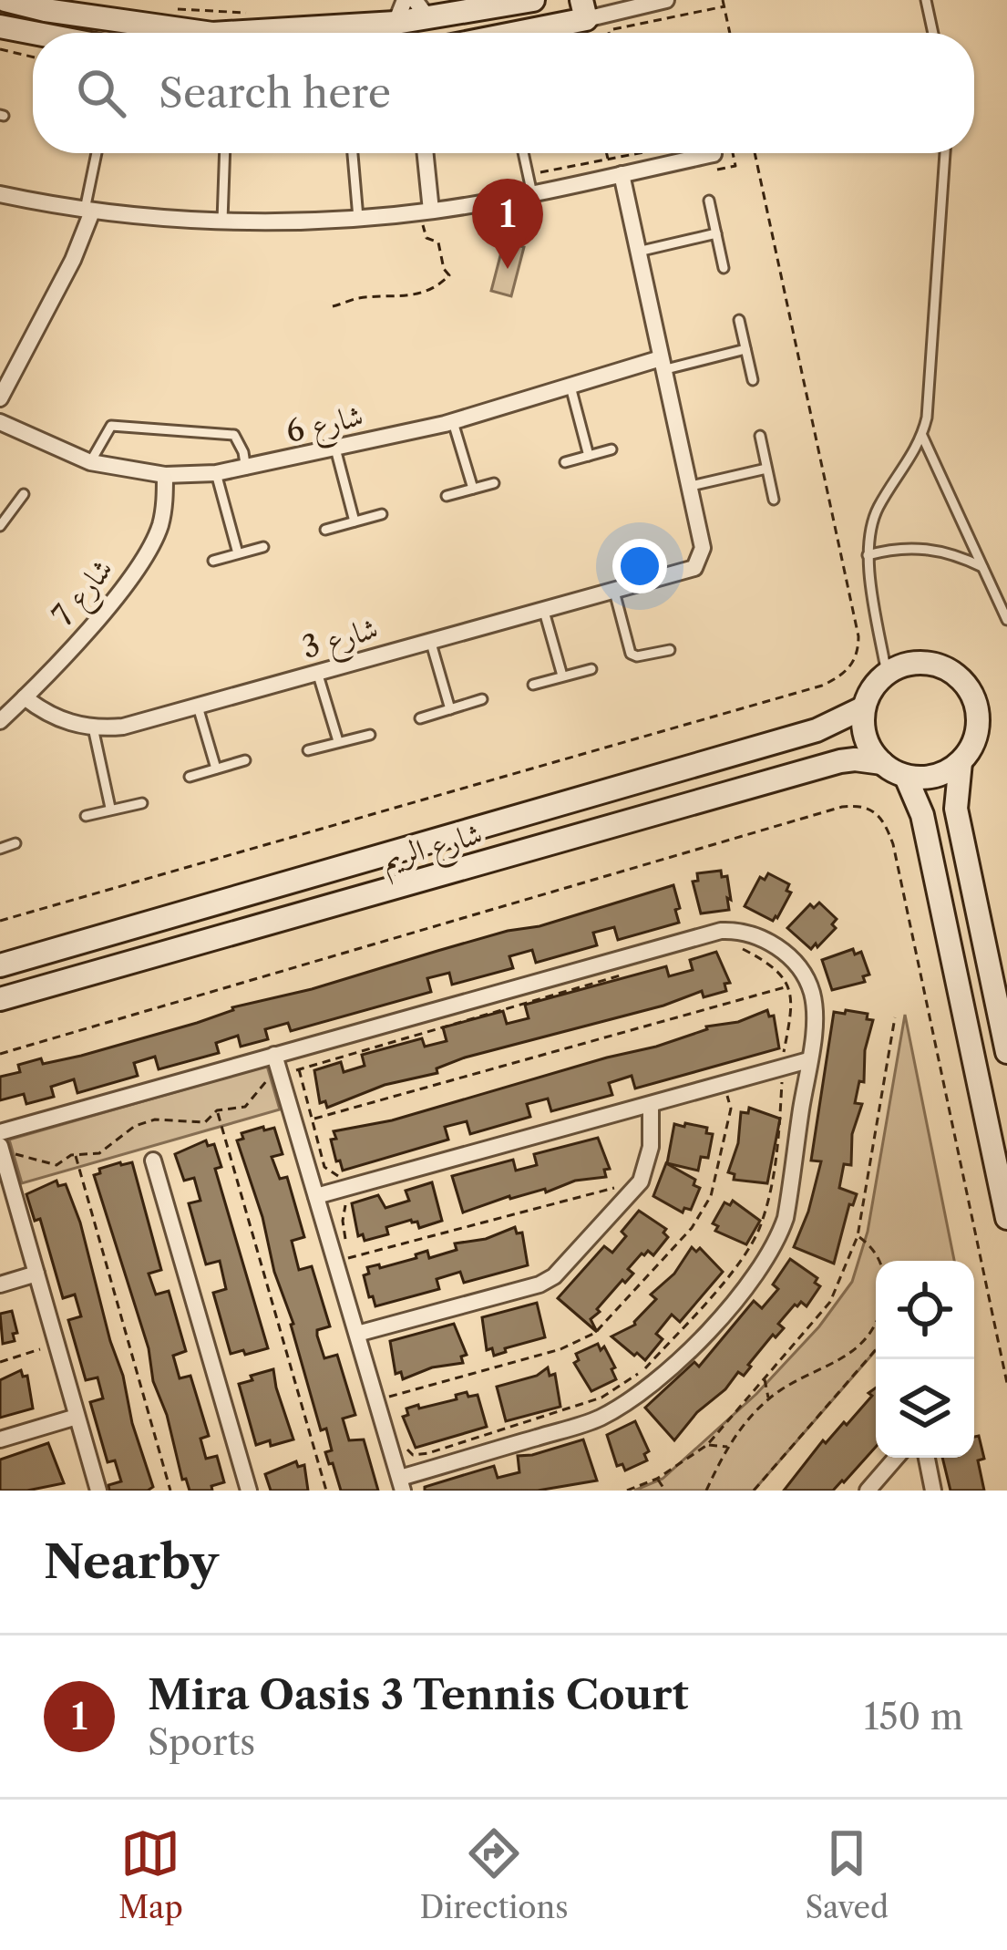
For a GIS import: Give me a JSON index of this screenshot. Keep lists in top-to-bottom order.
{
  "streets": {
    "street": [
      "شارع 6",
      "شارع 7",
      "شارع 3",
      "شارع الريم"
    ]
  },
  "crossings": [
    ["شارع 6", "شارع 7"],
    ["شارع 7", "شارع 3"]
  ],
  "page": {
    "search": "Search here",
    "pins": "1",
    "heading": "Nearby",
    "list": [
      {
        "mark": "1",
        "name": "Mira Oasis 3 Tennis Court",
        "note": "Sports",
        "value": "150 m"
      }
    ],
    "nav": ["Map", "Directions", "Saved"]
  }
}
